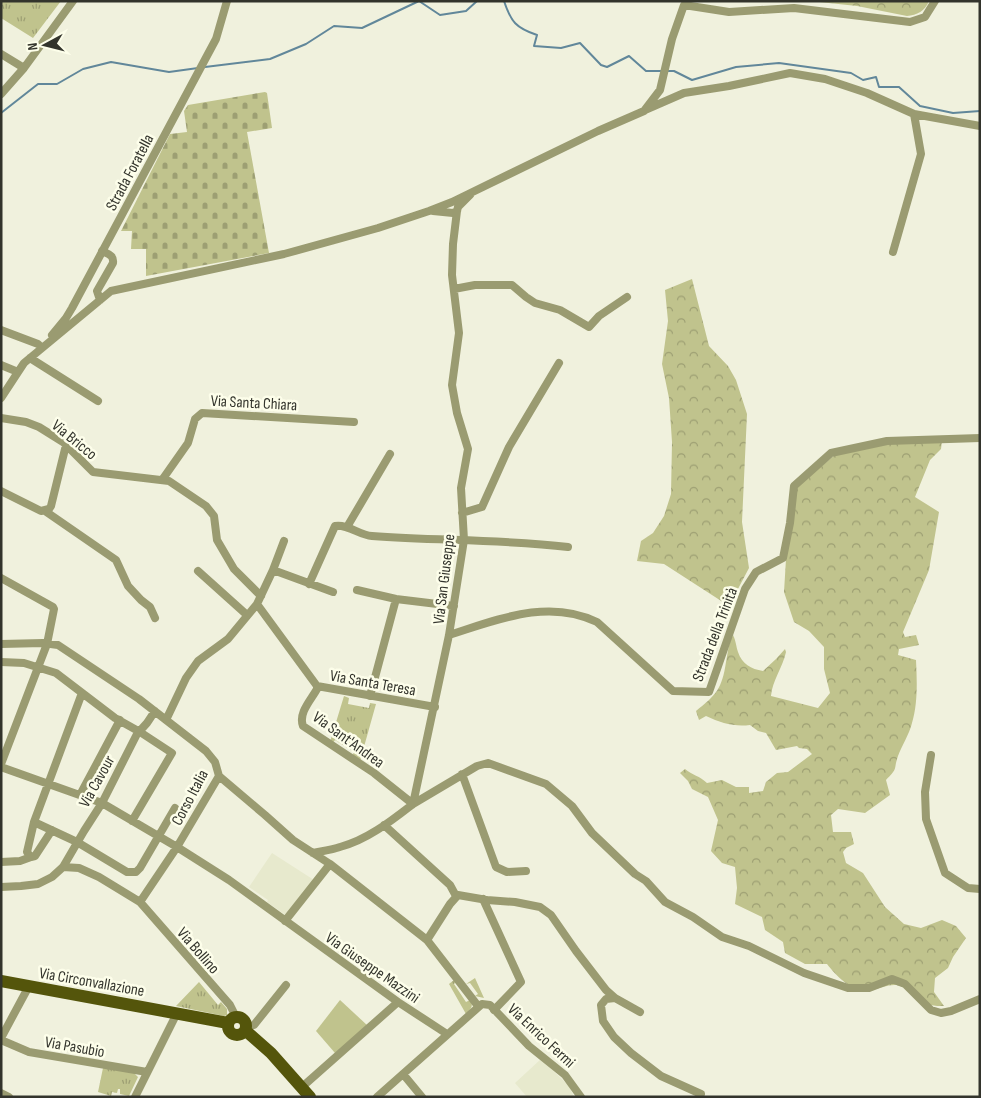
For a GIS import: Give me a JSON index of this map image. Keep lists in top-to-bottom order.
{
  "streets": {
    "main road": ["Via Circonvallazione"],
    "street": [
      "Strada Foratella",
      "Via Santa Chiara",
      "Via Bricco",
      "Via San Giuseppe",
      "Strada della Trinità",
      "Via Santa Teresa",
      "Via Sant'Andrea",
      "Via Cavour",
      "Corso Italia",
      "Via Bollino",
      "Via Giuseppe Mazzini",
      "Via Enrico Fermi",
      "Via Pasubio"
    ]
  },
  "crossings": [
    ["Via Santa Chiara", "Via Bricco"],
    ["Via Santa Chiara", "Via Santa Teresa"],
    ["Via Bricco", "Via Santa Teresa"],
    ["Via San Giuseppe", "Strada della Trinità"],
    ["Via San Giuseppe", "Via Santa Teresa"],
    ["Via San Giuseppe", "Via Sant'Andrea"],
    ["Via Santa Teresa", "Via Sant'Andrea"],
    ["Via Cavour", "Corso Italia"],
    ["Corso Italia", "Via Bollino"],
    ["Corso Italia", "Via Giuseppe Mazzini"],
    ["Via Bollino", "Via Circonvallazione"]
  ],
  "north": "left"
}
